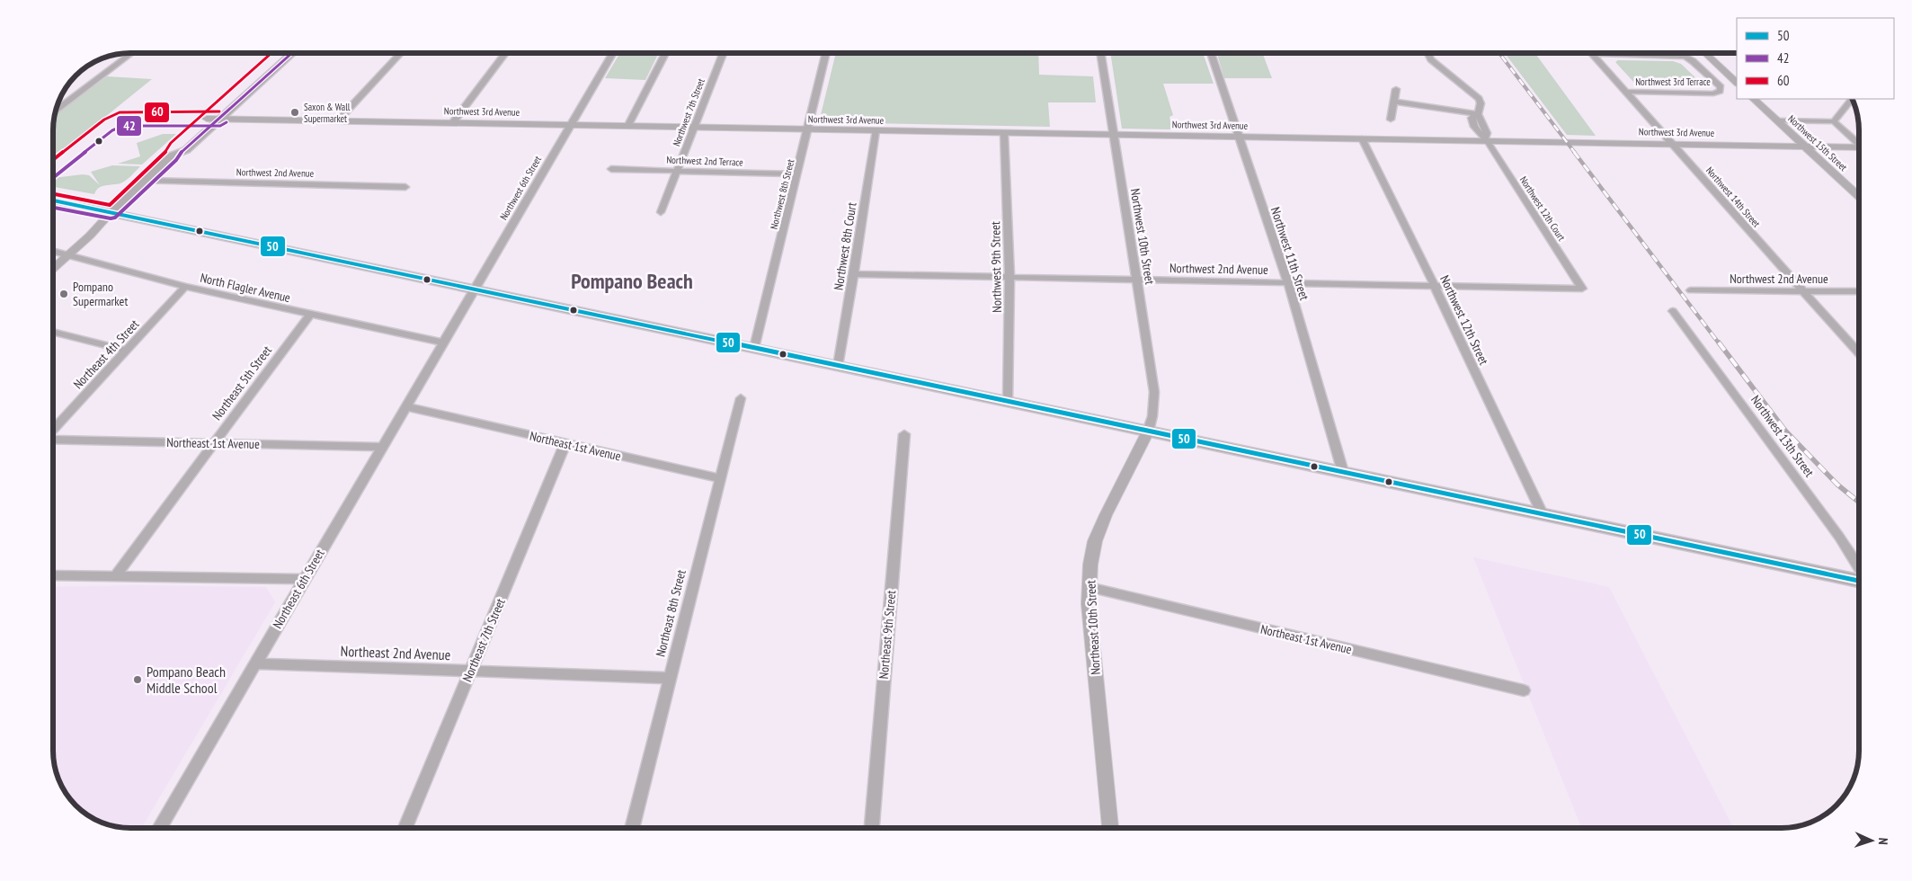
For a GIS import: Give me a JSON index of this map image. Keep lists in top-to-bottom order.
{
  "streets": {
    "street": [
      "Northwest 3rd Terrace",
      "Northwest 3rd Avenue",
      "Northwest 7th Street",
      "Northwest 15th Street",
      "Northwest 2nd Terrace",
      "Northwest 2nd Avenue",
      "Northwest 6th Street",
      "Northwest 8th Street",
      "Northwest 14th Street",
      "Northwest 12th Court",
      "Northwest 10th Street",
      "Northwest 8th Court",
      "Northwest 11th Street",
      "Northwest 9th Street",
      "North Flagler Avenue",
      "Northwest 12th Street",
      "Northeast 4th Street",
      "Northeast 5th Street",
      "Northwest 13th Street",
      "Northeast 1st Avenue",
      "Northeast 6th Street",
      "Northeast 8th Street",
      "Northeast 10th Street",
      "Northeast 9th Street",
      "Northeast 7th Street",
      "Northeast 2nd Avenue"
    ]
  },
  "crossings": [
    ["Northwest 3rd Terrace", "Northwest 14th Street"],
    ["Northwest 3rd Avenue", "Northwest 7th Street"],
    ["Northwest 3rd Avenue", "Northwest 15th Street"],
    ["Northwest 3rd Avenue", "Northwest 6th Street"],
    ["Northwest 3rd Avenue", "Northwest 8th Street"],
    ["Northwest 3rd Avenue", "Northwest 14th Street"],
    ["Northwest 3rd Avenue", "Northwest 12th Court"],
    ["Northwest 3rd Avenue", "Northwest 10th Street"],
    ["Northwest 3rd Avenue", "Northwest 8th Court"],
    ["Northwest 3rd Avenue", "Northwest 11th Street"],
    ["Northwest 3rd Avenue", "Northwest 9th Street"],
    ["Northwest 3rd Avenue", "Northwest 12th Street"],
    ["Northwest 7th Street", "Northwest 2nd Terrace"],
    ["Northwest 2nd Terrace", "Northwest 8th Street"],
    ["Northwest 2nd Avenue", "Northwest 14th Street"],
    ["Northwest 2nd Avenue", "Northwest 12th Court"],
    ["Northwest 2nd Avenue", "Northwest 10th Street"],
    ["Northwest 2nd Avenue", "Northwest 8th Court"],
    ["Northwest 2nd Avenue", "Northwest 11th Street"],
    ["Northwest 2nd Avenue", "Northwest 9th Street"],
    ["Northwest 2nd Avenue", "Northwest 12th Street"],
    ["Northwest 6th Street", "North Flagler Avenue"],
    ["Northwest 6th Street", "Northeast 6th Street"],
    ["Northwest 10th Street", "Northeast 10th Street"],
    ["North Flagler Avenue", "Northeast 4th Street"],
    ["North Flagler Avenue", "Northeast 5th Street"],
    ["North Flagler Avenue", "Northeast 6th Street"],
    ["Northeast 5th Street", "Northeast 1st Avenue"],
    ["Northeast 1st Avenue", "Northeast 6th Street"],
    ["Northeast 1st Avenue", "Northeast 8th Street"],
    ["Northeast 1st Avenue", "Northeast 10th Street"],
    ["Northeast 1st Avenue", "Northeast 7th Street"],
    ["Northeast 6th Street", "Northeast 2nd Avenue"],
    ["Northeast 8th Street", "Northeast 2nd Avenue"],
    ["Northeast 7th Street", "Northeast 2nd Avenue"]
  ],
  "districts": ["Pompano Beach"],
  "places": ["Saxon & Wall Supermarket", "Pompano Supermarket", "Pompano Beach Middle School"],
  "lines": ["transit line 42", "transit line 60", "transit line 50"],
  "legend": ["50", "42", "60"],
  "north": "right"
}
